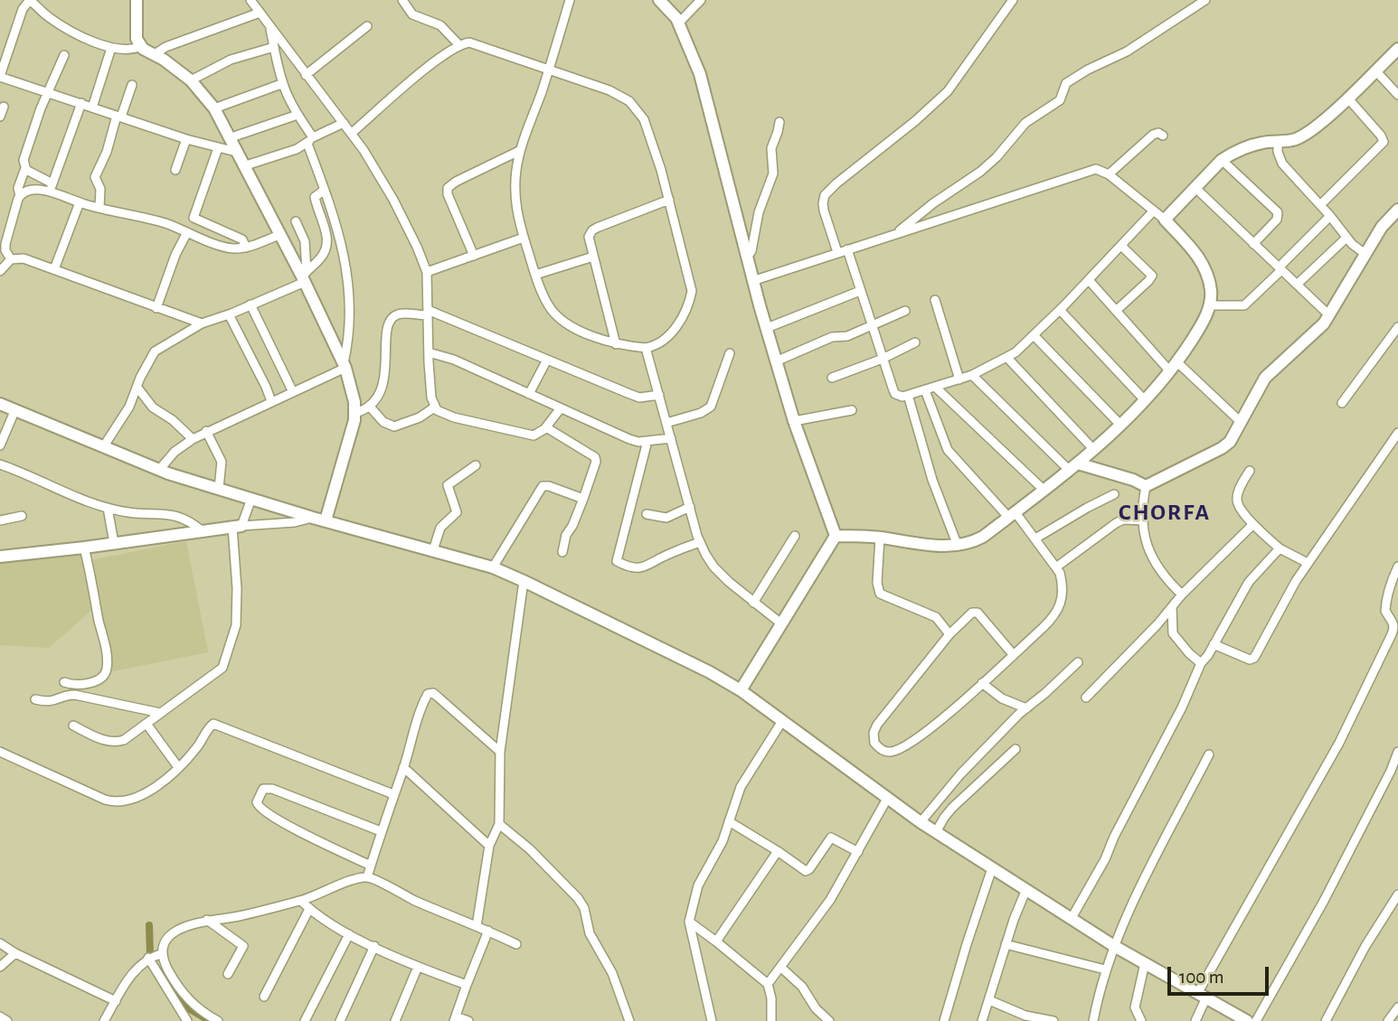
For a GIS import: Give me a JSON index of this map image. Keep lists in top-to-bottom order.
{
  "districts": ["CHORFA"],
  "scale_bar": "100 m"
}
